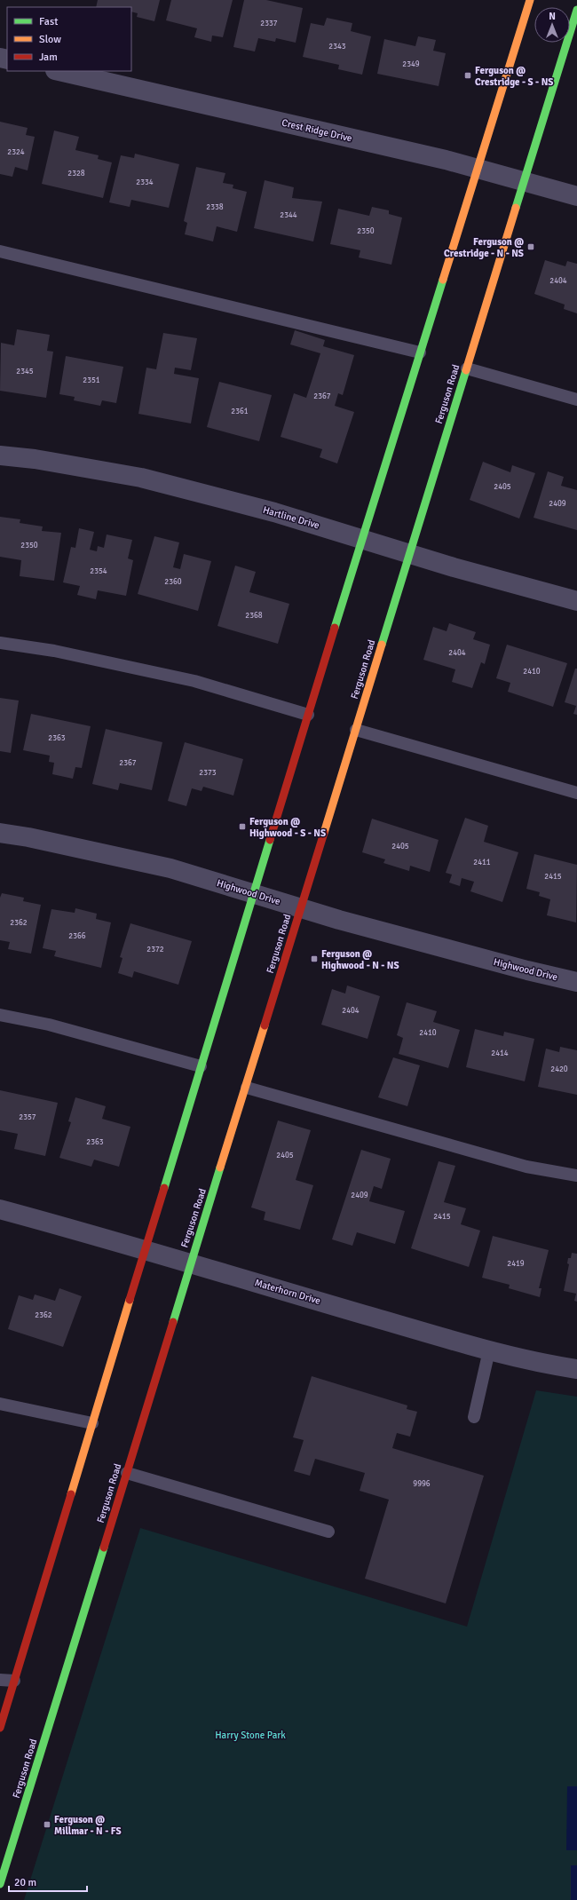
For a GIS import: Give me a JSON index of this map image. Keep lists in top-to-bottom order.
{
  "streets": {
    "main road": ["Ferguson Road"],
    "street": [
      "Crest Ridge Drive",
      "Hartline Drive",
      "Highwood Drive",
      "Materhorn Drive"
    ]
  },
  "crossings": [
    ["Crest Ridge Drive", "Ferguson Road"],
    ["Ferguson Road", "Hartline Drive"],
    ["Ferguson Road", "Highwood Drive"],
    ["Ferguson Road", "Materhorn Drive"]
  ],
  "parks": ["Harry Stone Park"],
  "places": {
    "transit": [
      "Ferguson @ Crestridge - S - NS",
      "Ferguson @ Crestridge - N - NS",
      "Ferguson @ Highwood - S - NS",
      "Ferguson @ Highwood - N - NS",
      "Ferguson @ Millmar - N - FS"
    ]
  },
  "house_numbers": [
    "2337",
    "2343",
    "2349",
    "2324",
    "2328",
    "2334",
    "2338",
    "2344",
    "2350",
    "2404",
    "2345",
    "2351",
    "2367",
    "2361",
    "2405",
    "2409",
    "2350",
    "2354",
    "2360",
    "2368",
    "2404",
    "2410",
    "2363",
    "2367",
    "2373",
    "2405",
    "2411",
    "2415",
    "2362",
    "2366",
    "2372",
    "2404",
    "2410",
    "2414",
    "2420",
    "2357",
    "2363",
    "2405",
    "2409",
    "2415",
    "2419",
    "2362",
    "9996"
  ],
  "legend": ["Fast", "Slow", "Jam"],
  "scale_bar": "20 m",
  "north": "top"
}
